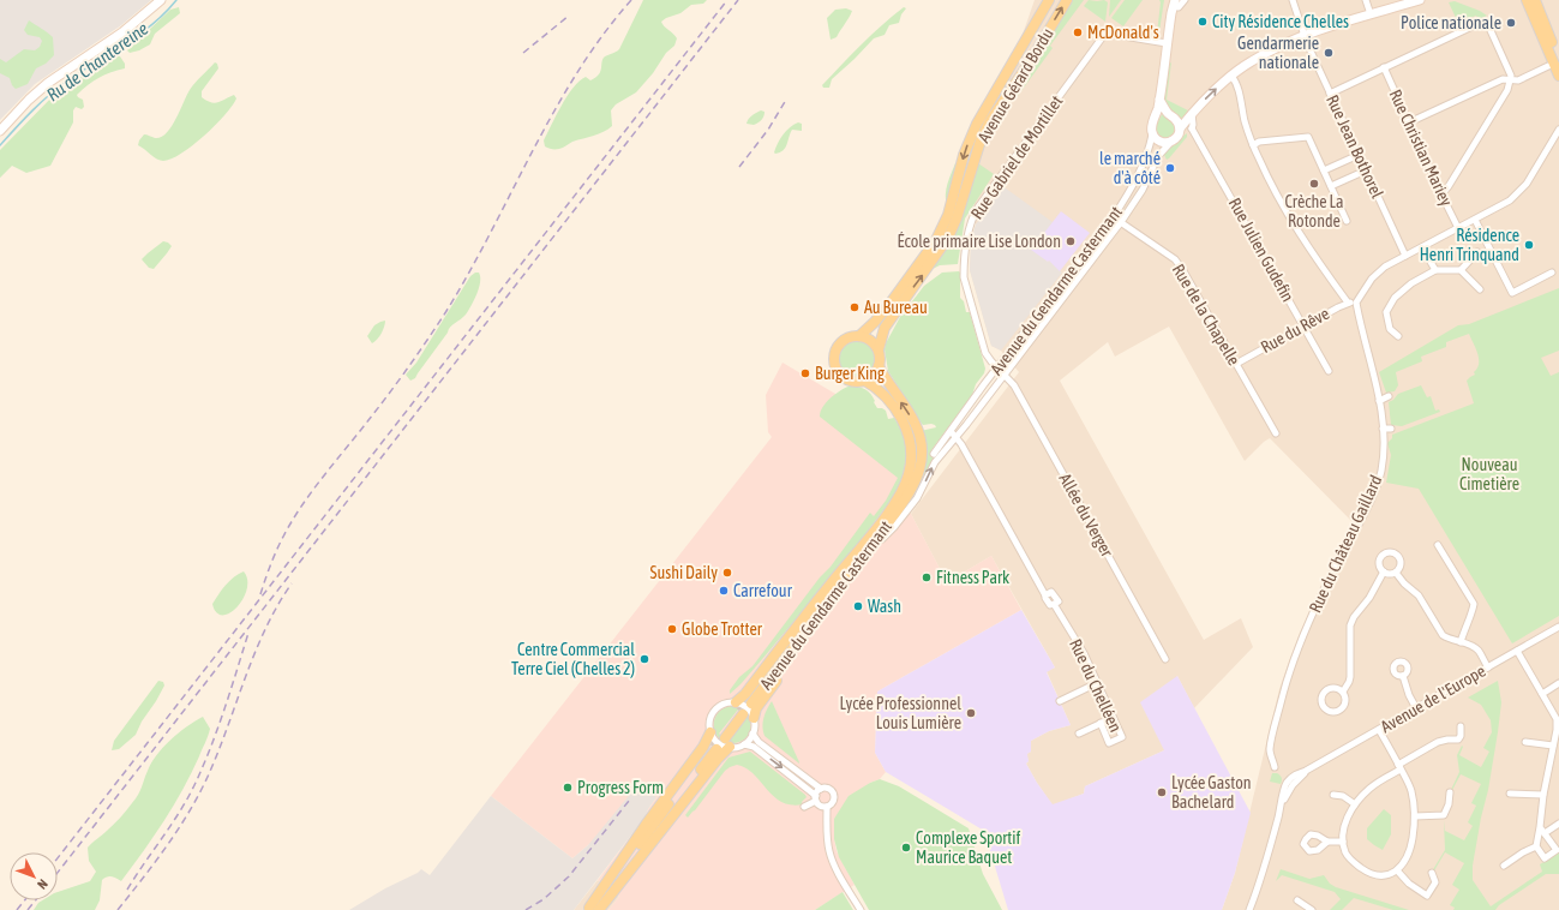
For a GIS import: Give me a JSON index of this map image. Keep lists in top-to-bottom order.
{
  "streets": {
    "main road": ["Avenue Gérard Bordu", "Avenue du Gendarme Castermant"],
    "street": [
      "Rue Jean Bothorel",
      "Rue Christian Mariey",
      "Rue Gabriel de Mortillet",
      "Rue Julien Gudefin",
      "Rue de la Chapelle",
      "Rue du Rêve",
      "Allée du Verger",
      "Rue du Château Gaillard",
      "Rue du Chelléen",
      "Avenue de l'Europe"
    ]
  },
  "crossings": [
    ["Avenue Gérard Bordu", "Avenue du Gendarme Castermant"],
    ["Rue Gabriel de Mortillet", "Avenue du Gendarme Castermant"],
    ["Rue Gabriel de Mortillet", "Allée du Verger"],
    ["Rue Julien Gudefin", "Rue du Rêve"],
    ["Avenue du Gendarme Castermant", "Rue de la Chapelle"],
    ["Avenue du Gendarme Castermant", "Allée du Verger"],
    ["Avenue du Gendarme Castermant", "Rue du Chelléen"],
    ["Rue de la Chapelle", "Rue du Rêve"],
    ["Rue du Rêve", "Rue du Château Gaillard"]
  ],
  "water": ["Ru de Chantereine"],
  "parks": ["Nouveau Cimetière"],
  "places": [
    "City Résidence Chelles",
    "Police nationale",
    "McDonald's",
    "Gendarmerie nationale",
    "le marché d'à côté",
    "Crèche La Rotonde",
    "École primaire Lise London",
    "Résidence Henri Trinquand",
    "Au Bureau",
    "Burger King",
    "Sushi Daily",
    "Fitness Park",
    "Carrefour",
    "Wash",
    "Globe Trotter",
    "Centre Commercial Terre Ciel (Chelles 2)",
    "Lycée Professionnel Louis Lumière",
    "Progress Form",
    "Lycée Gaston Bachelard",
    "Complexe Sportif Maurice Baquet"
  ],
  "north": "bottom right"
}
